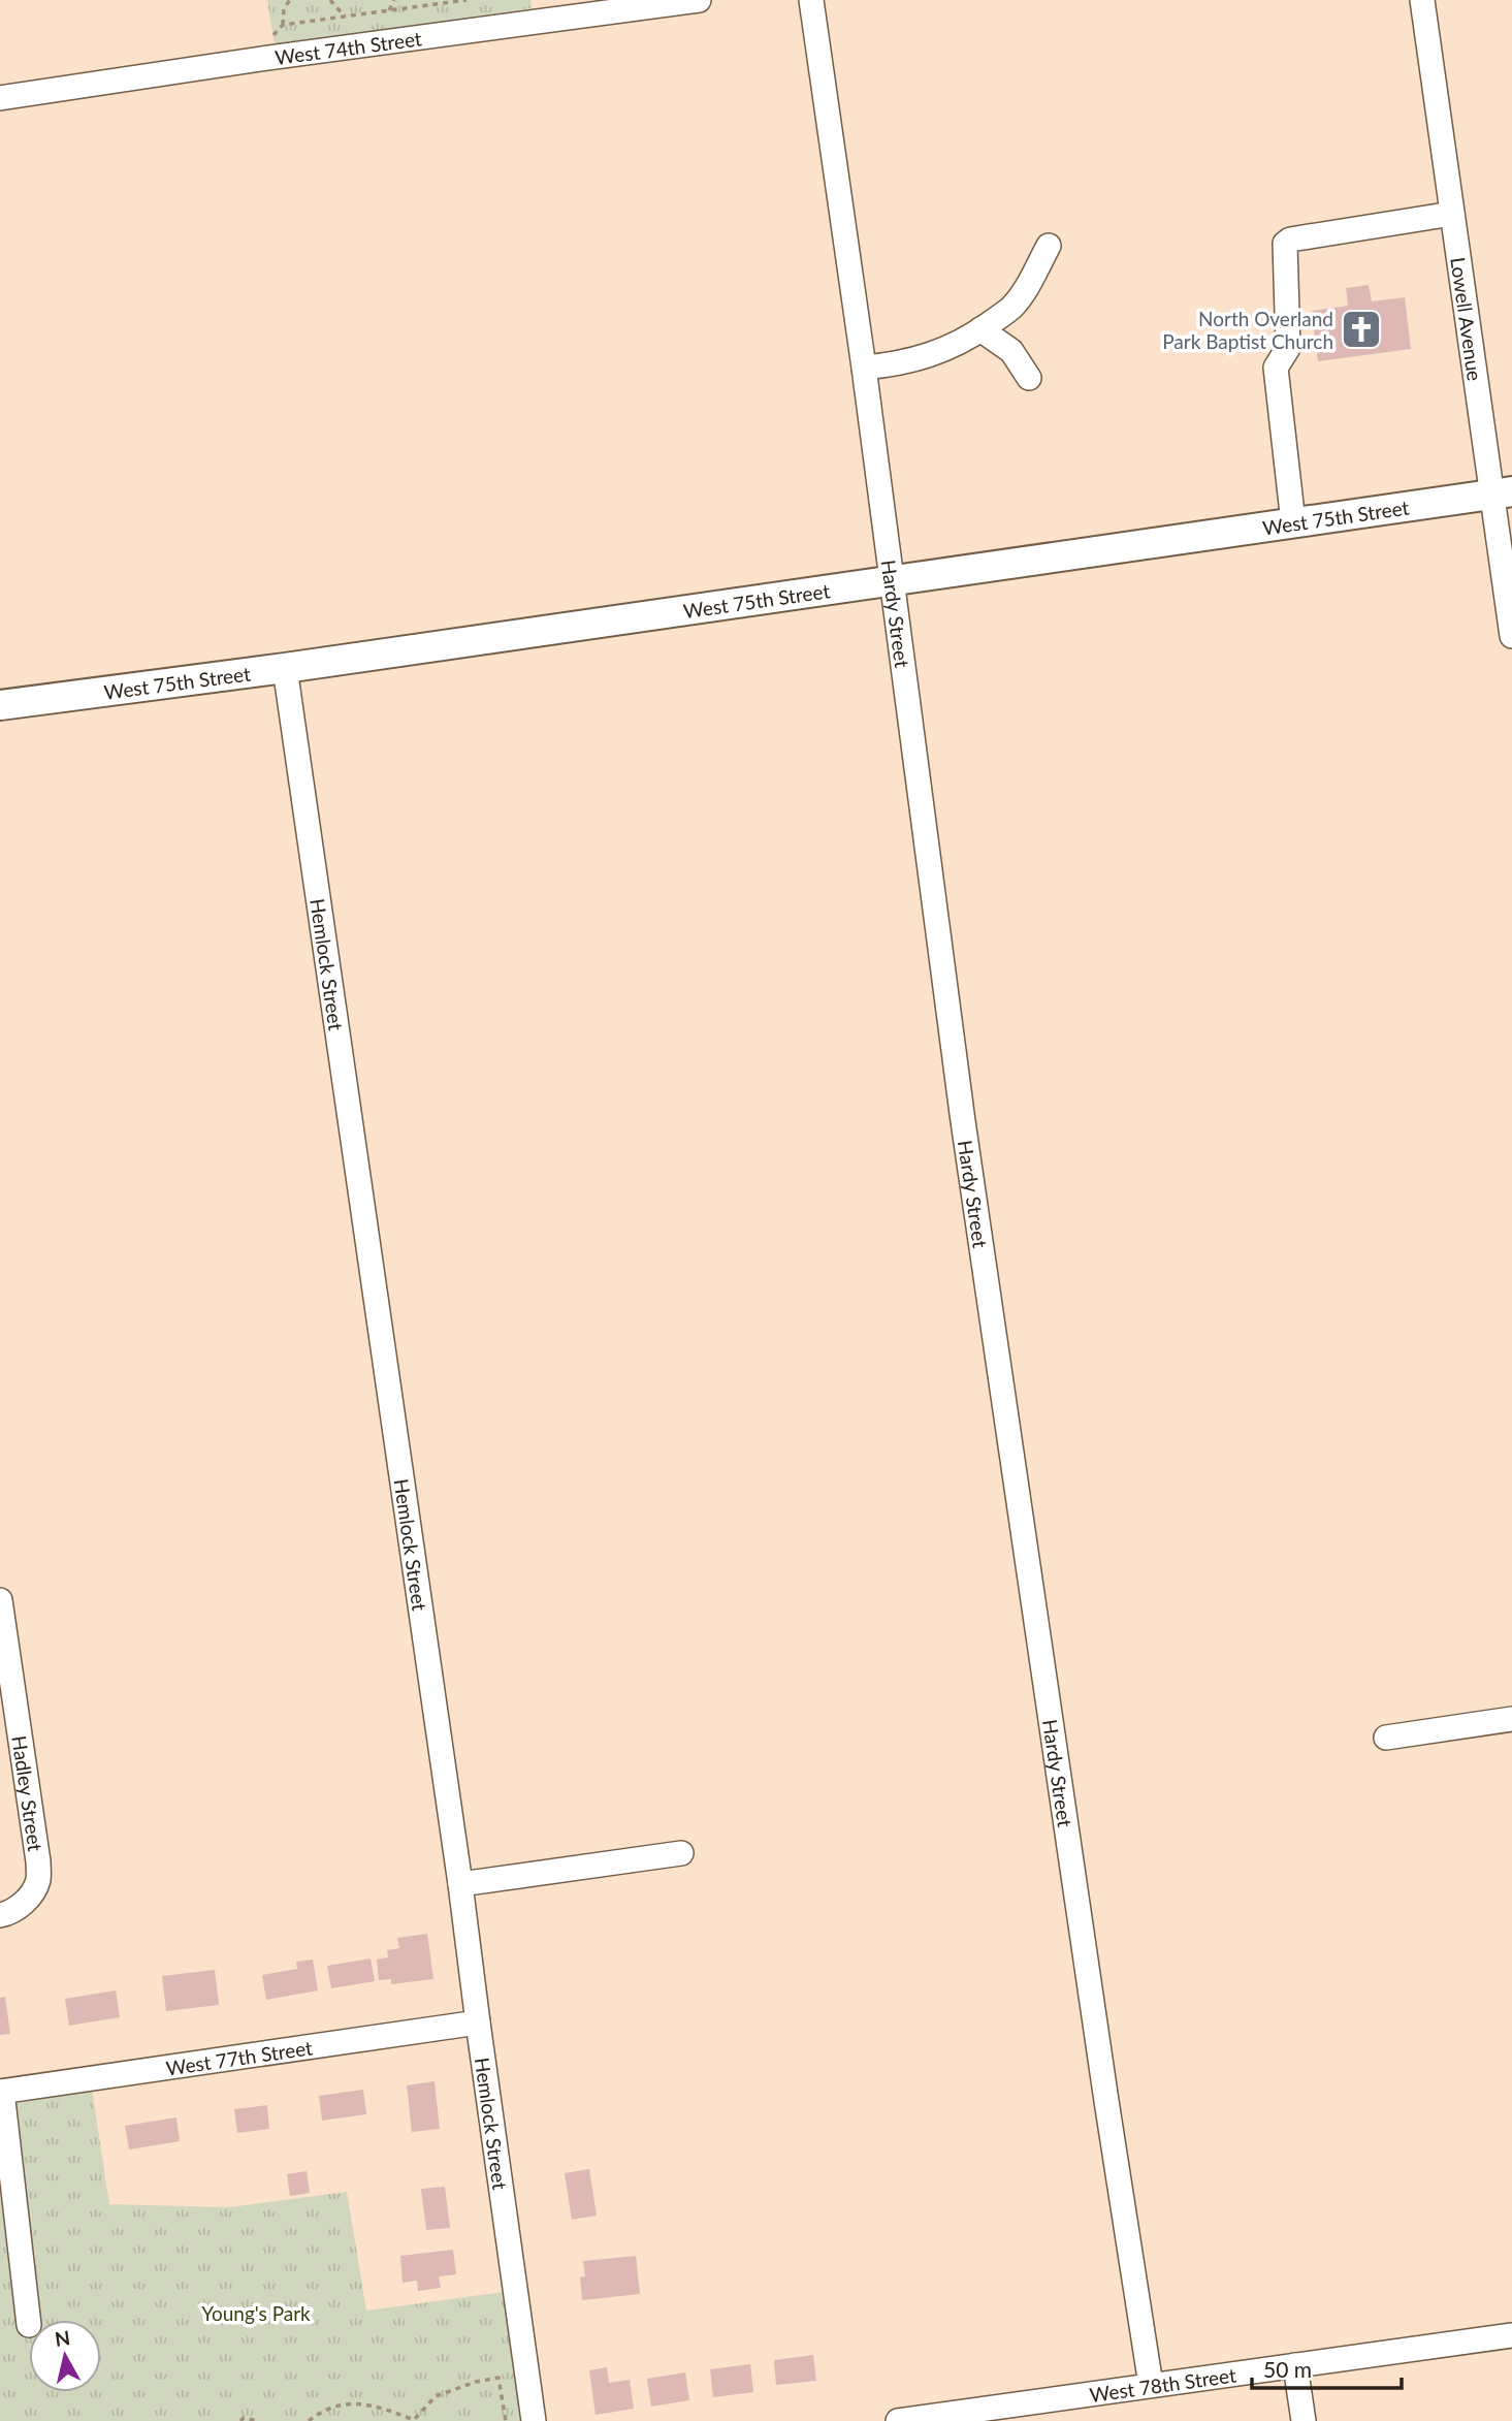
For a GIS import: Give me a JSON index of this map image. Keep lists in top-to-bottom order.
{
  "streets": {
    "main road": ["West 75th Street"],
    "street": [
      "West 74th Street",
      "Lowell Avenue",
      "Hardy Street",
      "Hemlock Street",
      "Hadley Street",
      "West 77th Street",
      "West 78th Street"
    ]
  },
  "crossings": [
    ["Lowell Avenue", "West 75th Street"],
    ["West 75th Street", "Hardy Street"],
    ["West 75th Street", "Hemlock Street"],
    ["Hardy Street", "West 78th Street"],
    ["Hemlock Street", "West 77th Street"]
  ],
  "parks": ["Young's Park"],
  "places": {
    "church": ["North Overland Park Baptist Church"]
  },
  "scale_bar": "50 m",
  "north": "top"
}
